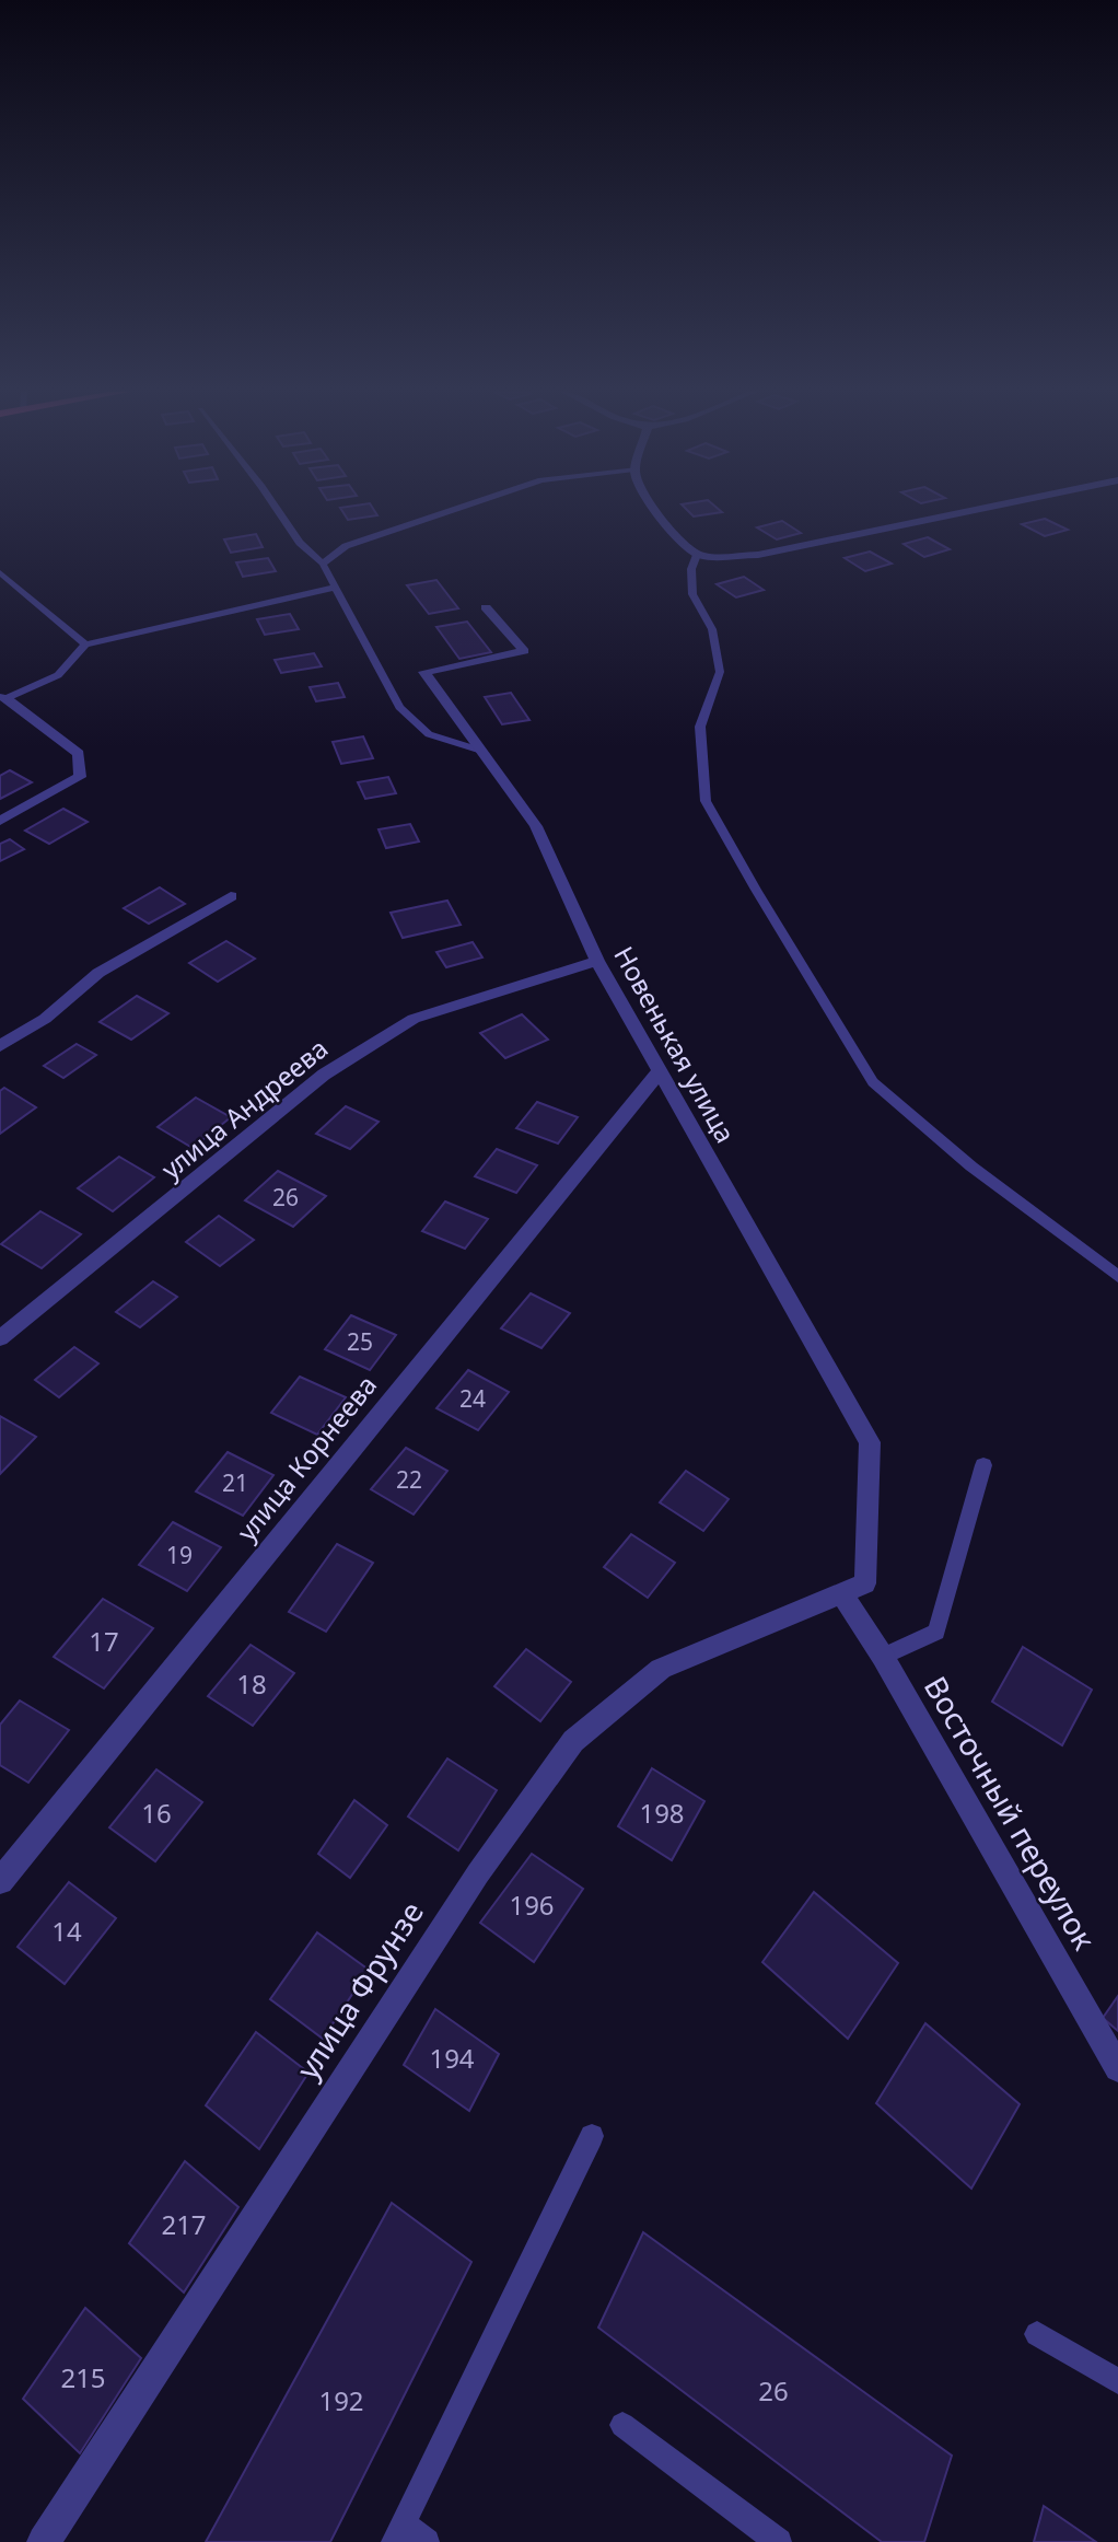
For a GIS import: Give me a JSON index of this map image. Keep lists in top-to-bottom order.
{
  "streets": {
    "street": [
      "Новенькая улица",
      "улица Андреева",
      "улица Корнеева",
      "Восточный переулок",
      "улица Фрунзе"
    ]
  },
  "crossings": [
    ["Новенькая улица", "улица Андреева"],
    ["Новенькая улица", "улица Корнеева"],
    ["Новенькая улица", "Восточный переулок"],
    ["Новенькая улица", "улица Фрунзе"],
    ["Восточный переулок", "улица Фрунзе"]
  ],
  "house_numbers": [
    "26",
    "25",
    "24",
    "22",
    "21",
    "19",
    "17",
    "18",
    "16",
    "198",
    "196",
    "14",
    "194",
    "217",
    "215",
    "26",
    "192"
  ]
}
